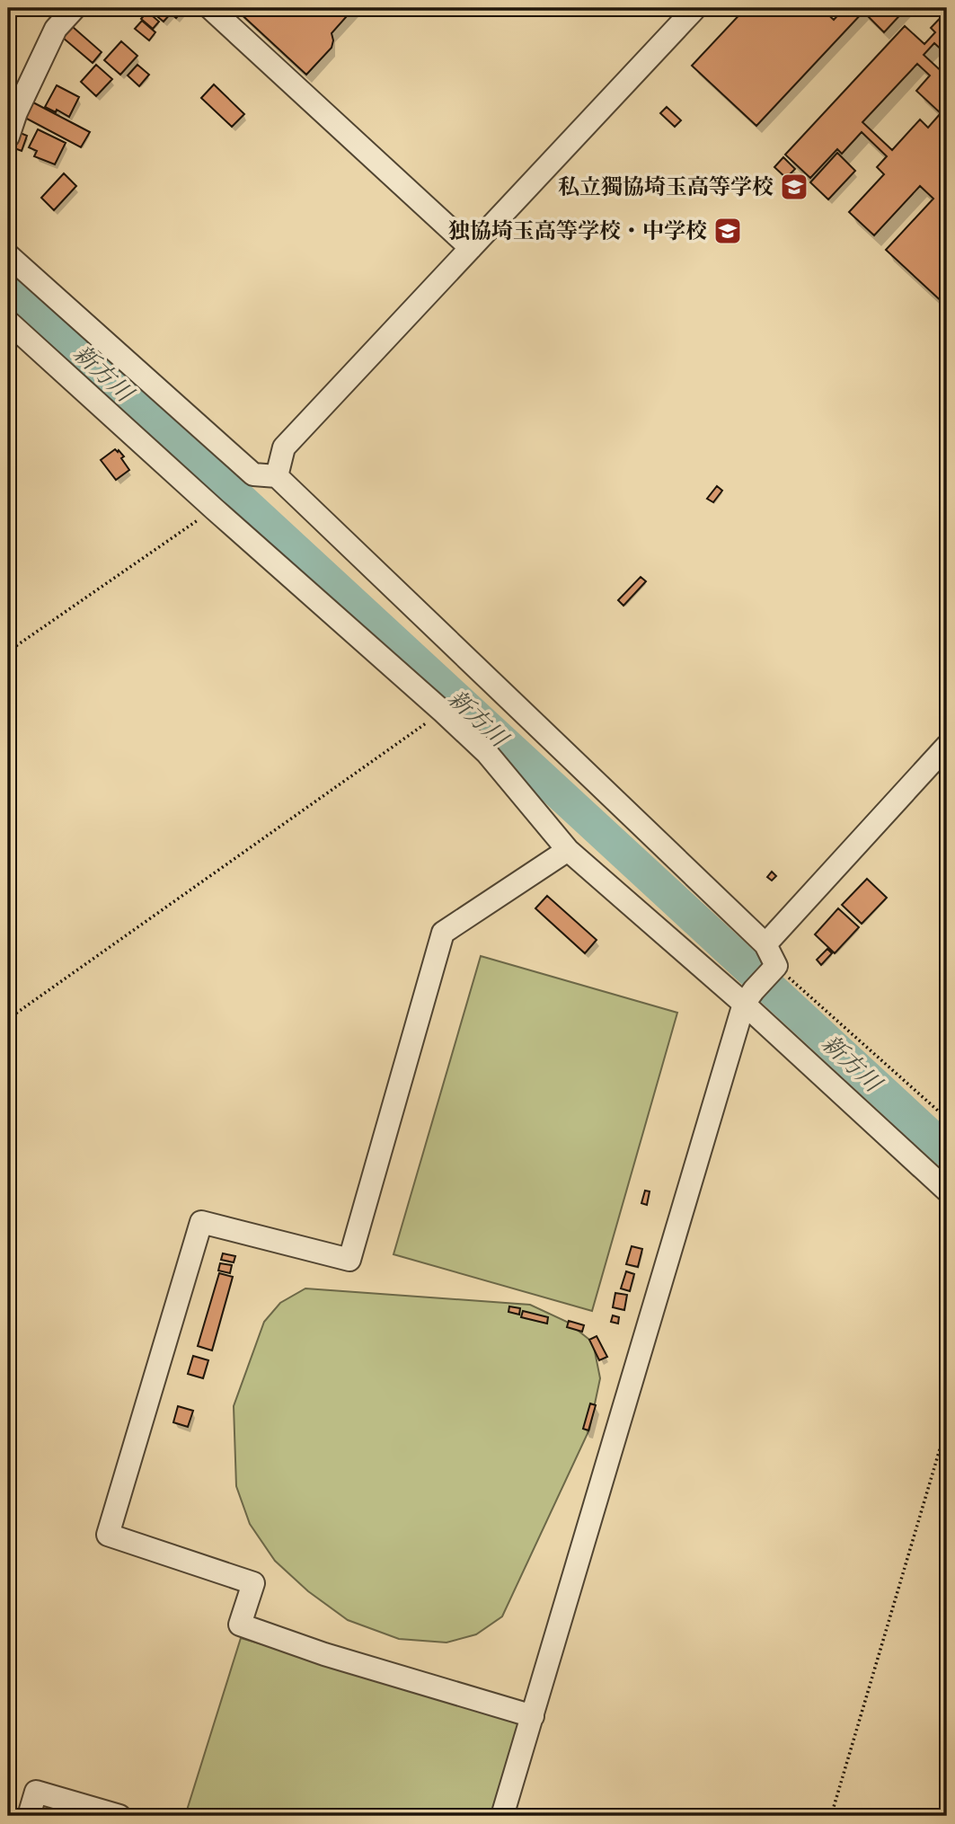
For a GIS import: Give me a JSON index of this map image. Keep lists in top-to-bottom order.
{
  "water": ["新方川"],
  "places": {
    "school or university": ["私立獨協埼玉高等学校", "独協埼玉高等学校・中学校"]
  }
}
